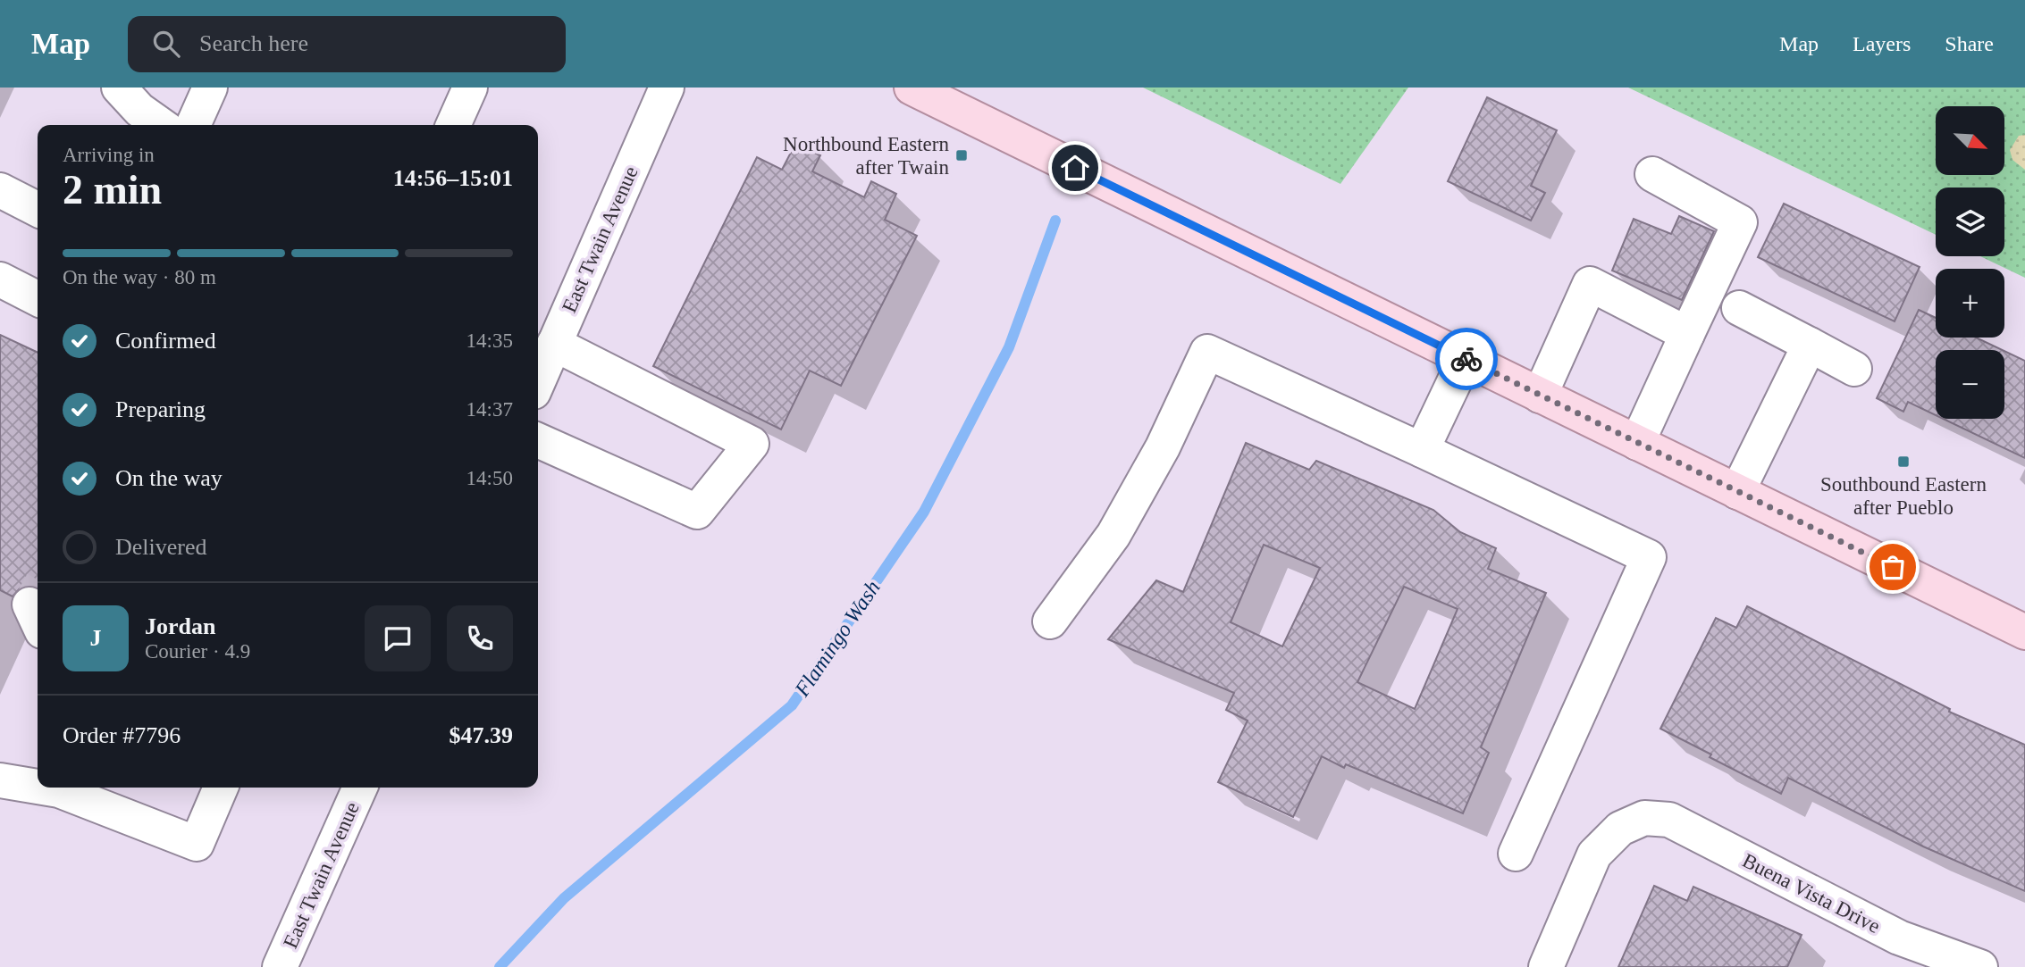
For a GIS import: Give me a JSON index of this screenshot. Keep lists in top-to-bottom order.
{
  "streets": {
    "street": ["East Twain Avenue", "Buena Vista Drive"]
  },
  "water": ["Flamingo Wash"],
  "places": {
    "transit": ["Northbound Eastern after Twain", "Southbound Eastern after Pueblo"]
  },
  "north": "bottom right",
  "page": {
    "header": "Map",
    "search": "Search here",
    "nav": ["Map", "Layers", "Share"],
    "map_buttons": ["+", "−"],
    "heading": ["2 min", "Arriving in", "14:56–15:01"],
    "panel": [
      "Jordan",
      "Courier · 4.9",
      "Order #7796",
      "$47.39"
    ],
    "bar": "On the way · 80 m",
    "list": [
      ["Confirmed", "14:35"],
      ["Preparing", "14:37"],
      ["On the way", "14:50"],
      "Delivered"
    ],
    "round": "J"
  }
}
